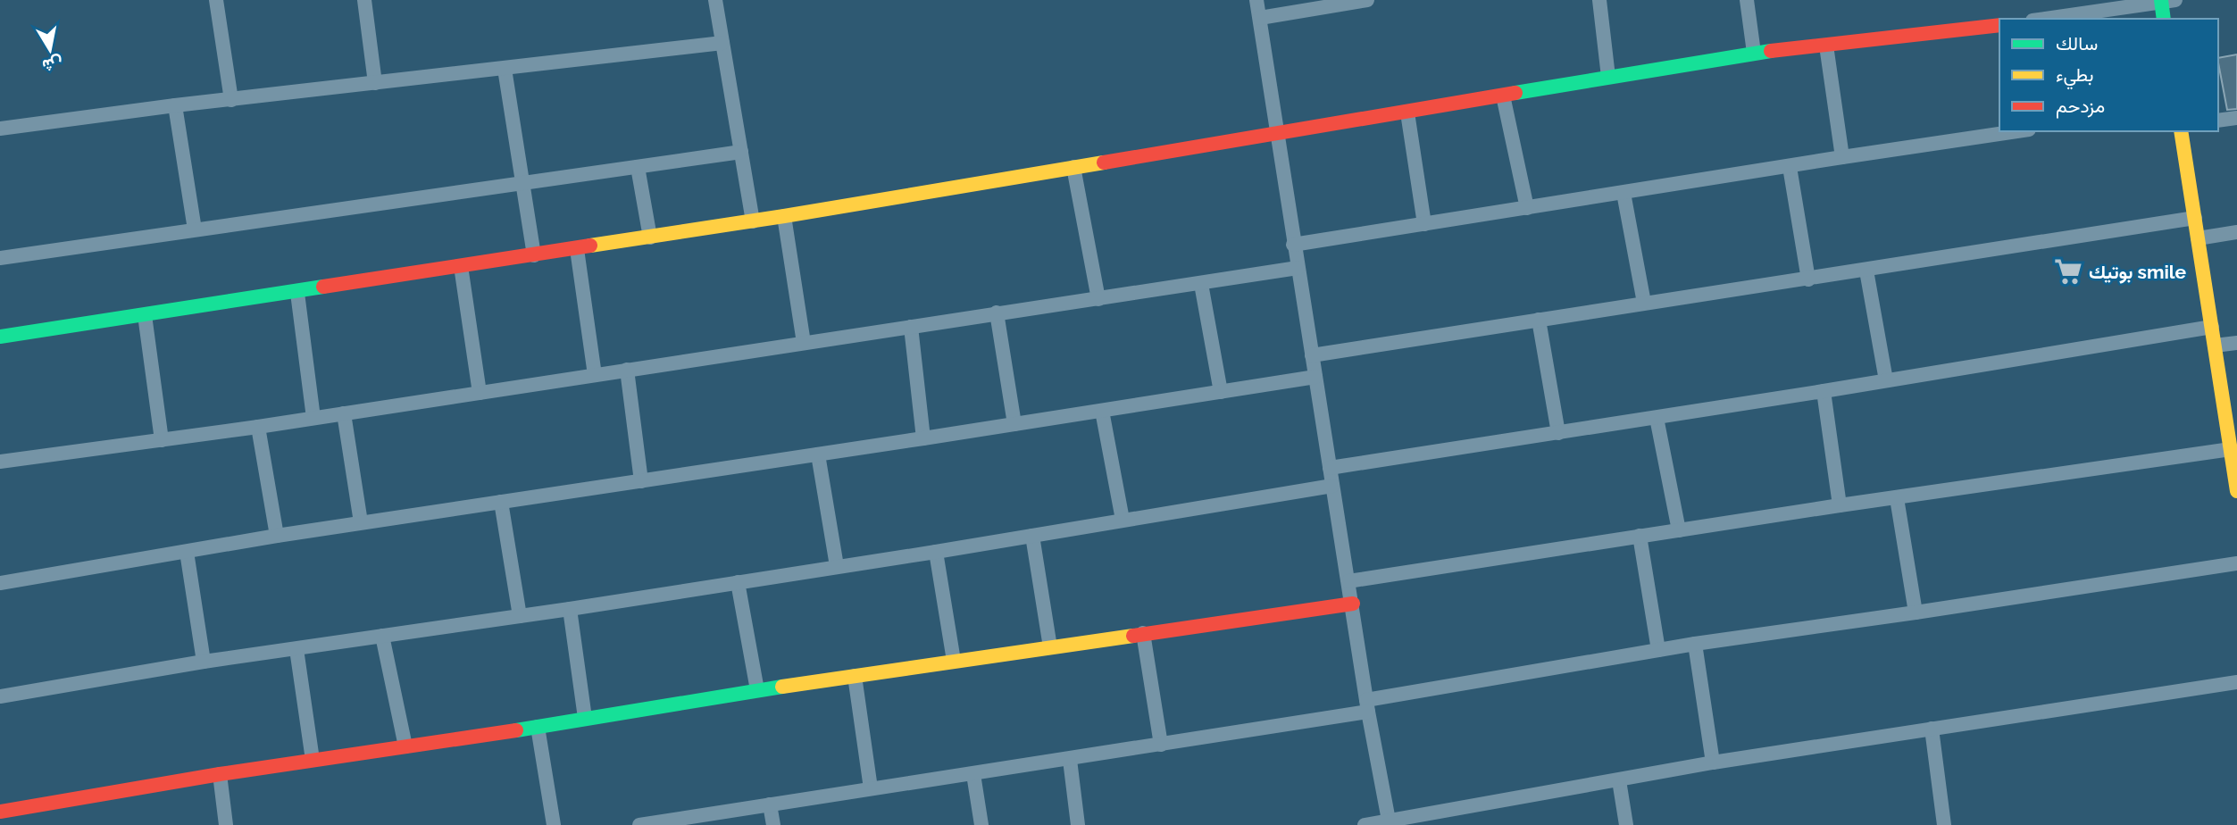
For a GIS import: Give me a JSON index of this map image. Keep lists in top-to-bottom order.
{
  "places": {
    "supermarket": ["بوتيك smile"]
  },
  "legend": ["سالك", "بطيء", "مزدحم"],
  "north": "bottom"
}
